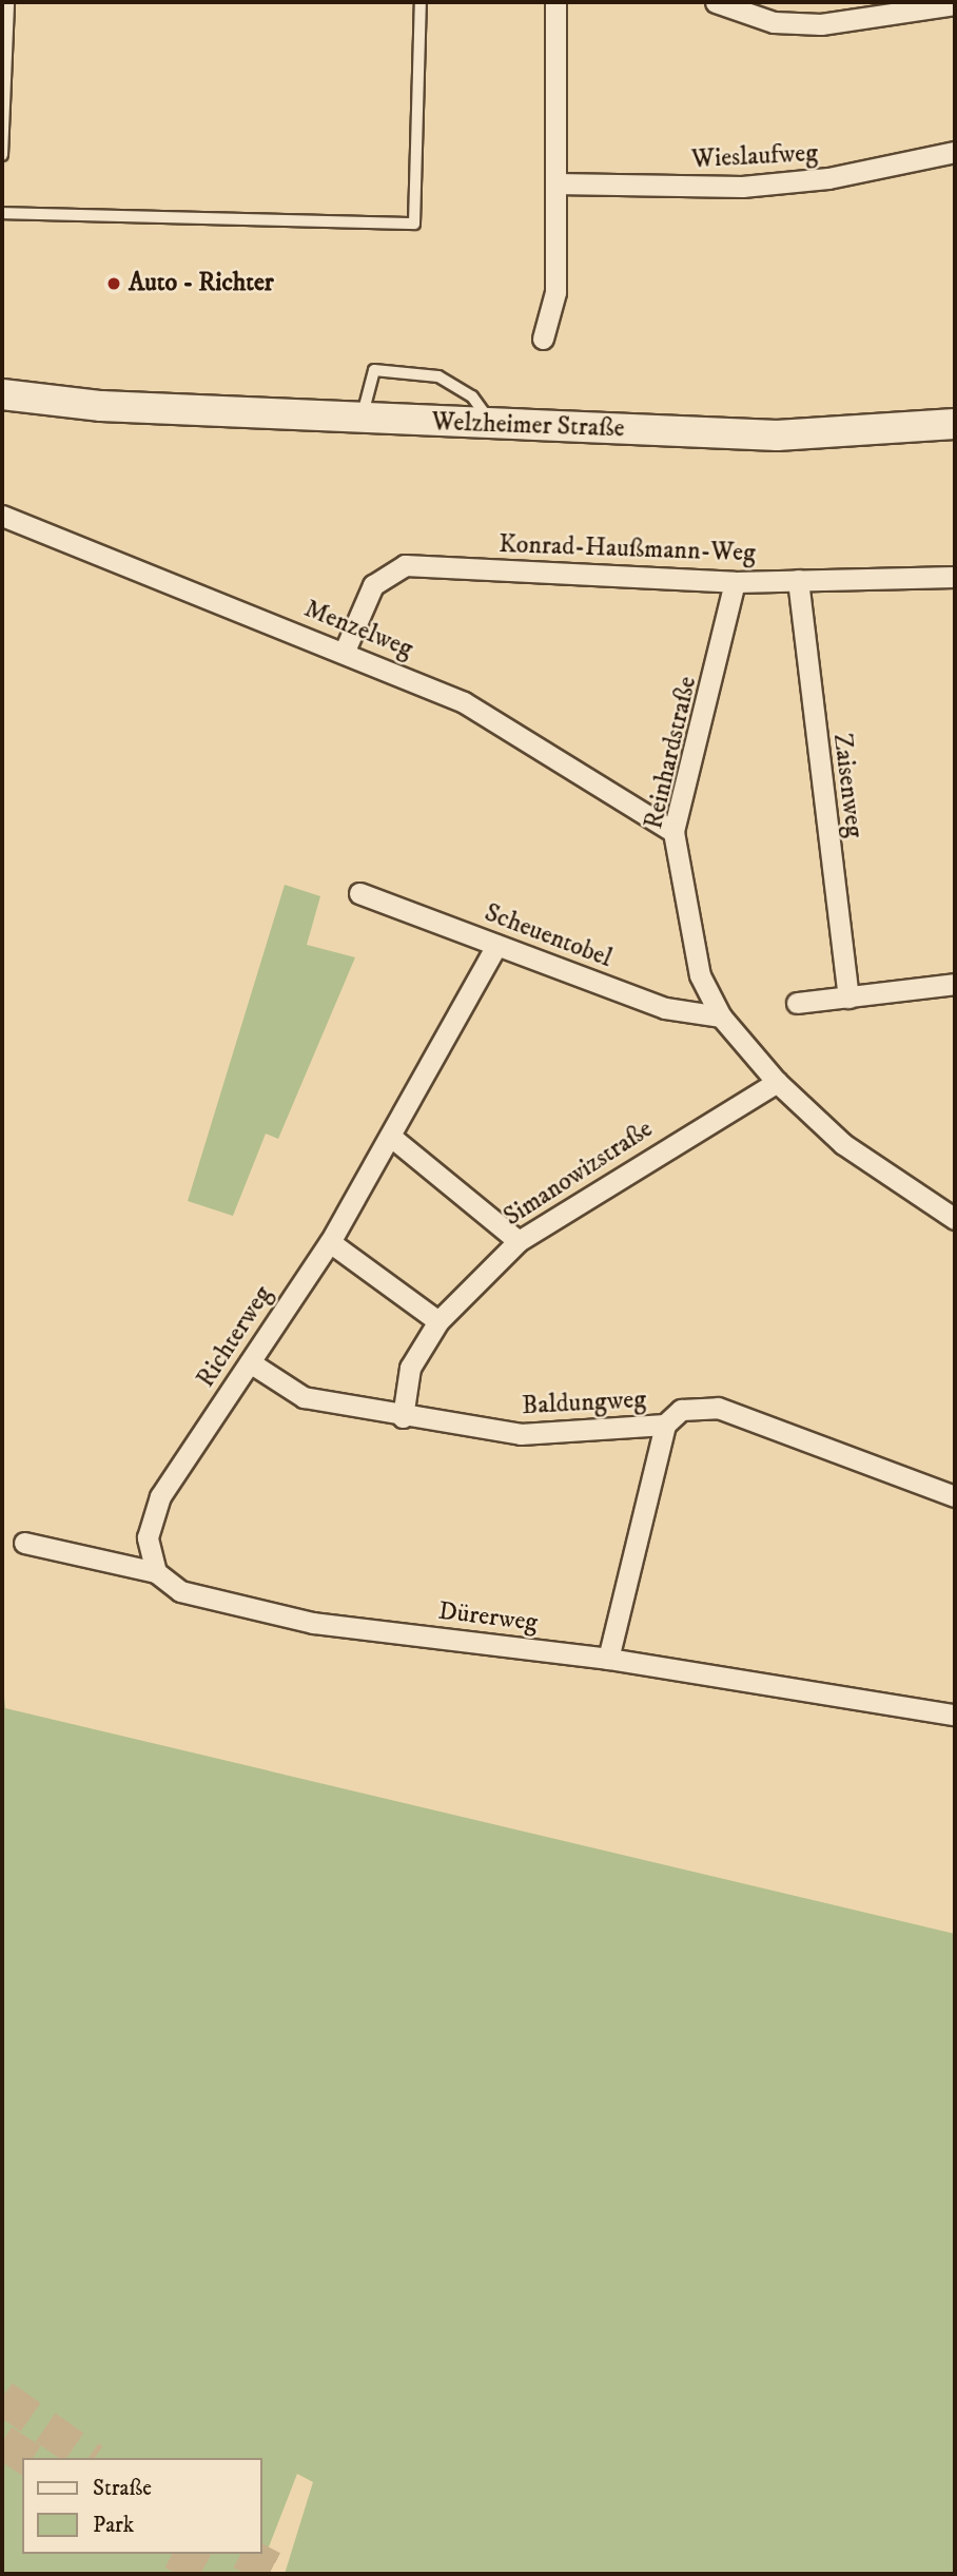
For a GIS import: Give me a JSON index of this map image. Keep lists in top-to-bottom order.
{
  "streets": {
    "main road": ["Welzheimer Straße"],
    "street": [
      "Wieslaufweg",
      "Konrad-Haußmann-Weg",
      "Menzelweg",
      "Reinhardstraße",
      "Zaisenweg",
      "Scheuentobel",
      "Simanowizstraße",
      "Richterweg",
      "Baldungweg",
      "Dürerweg"
    ]
  },
  "crossings": [
    ["Konrad-Haußmann-Weg", "Menzelweg"],
    ["Konrad-Haußmann-Weg", "Reinhardstraße"],
    ["Konrad-Haußmann-Weg", "Zaisenweg"],
    ["Menzelweg", "Reinhardstraße"],
    ["Reinhardstraße", "Scheuentobel"],
    ["Reinhardstraße", "Simanowizstraße"],
    ["Scheuentobel", "Richterweg"],
    ["Simanowizstraße", "Baldungweg"],
    ["Richterweg", "Baldungweg"],
    ["Richterweg", "Dürerweg"]
  ],
  "places": ["Auto - Richter"],
  "legend": ["Straße", "Park"]
}
